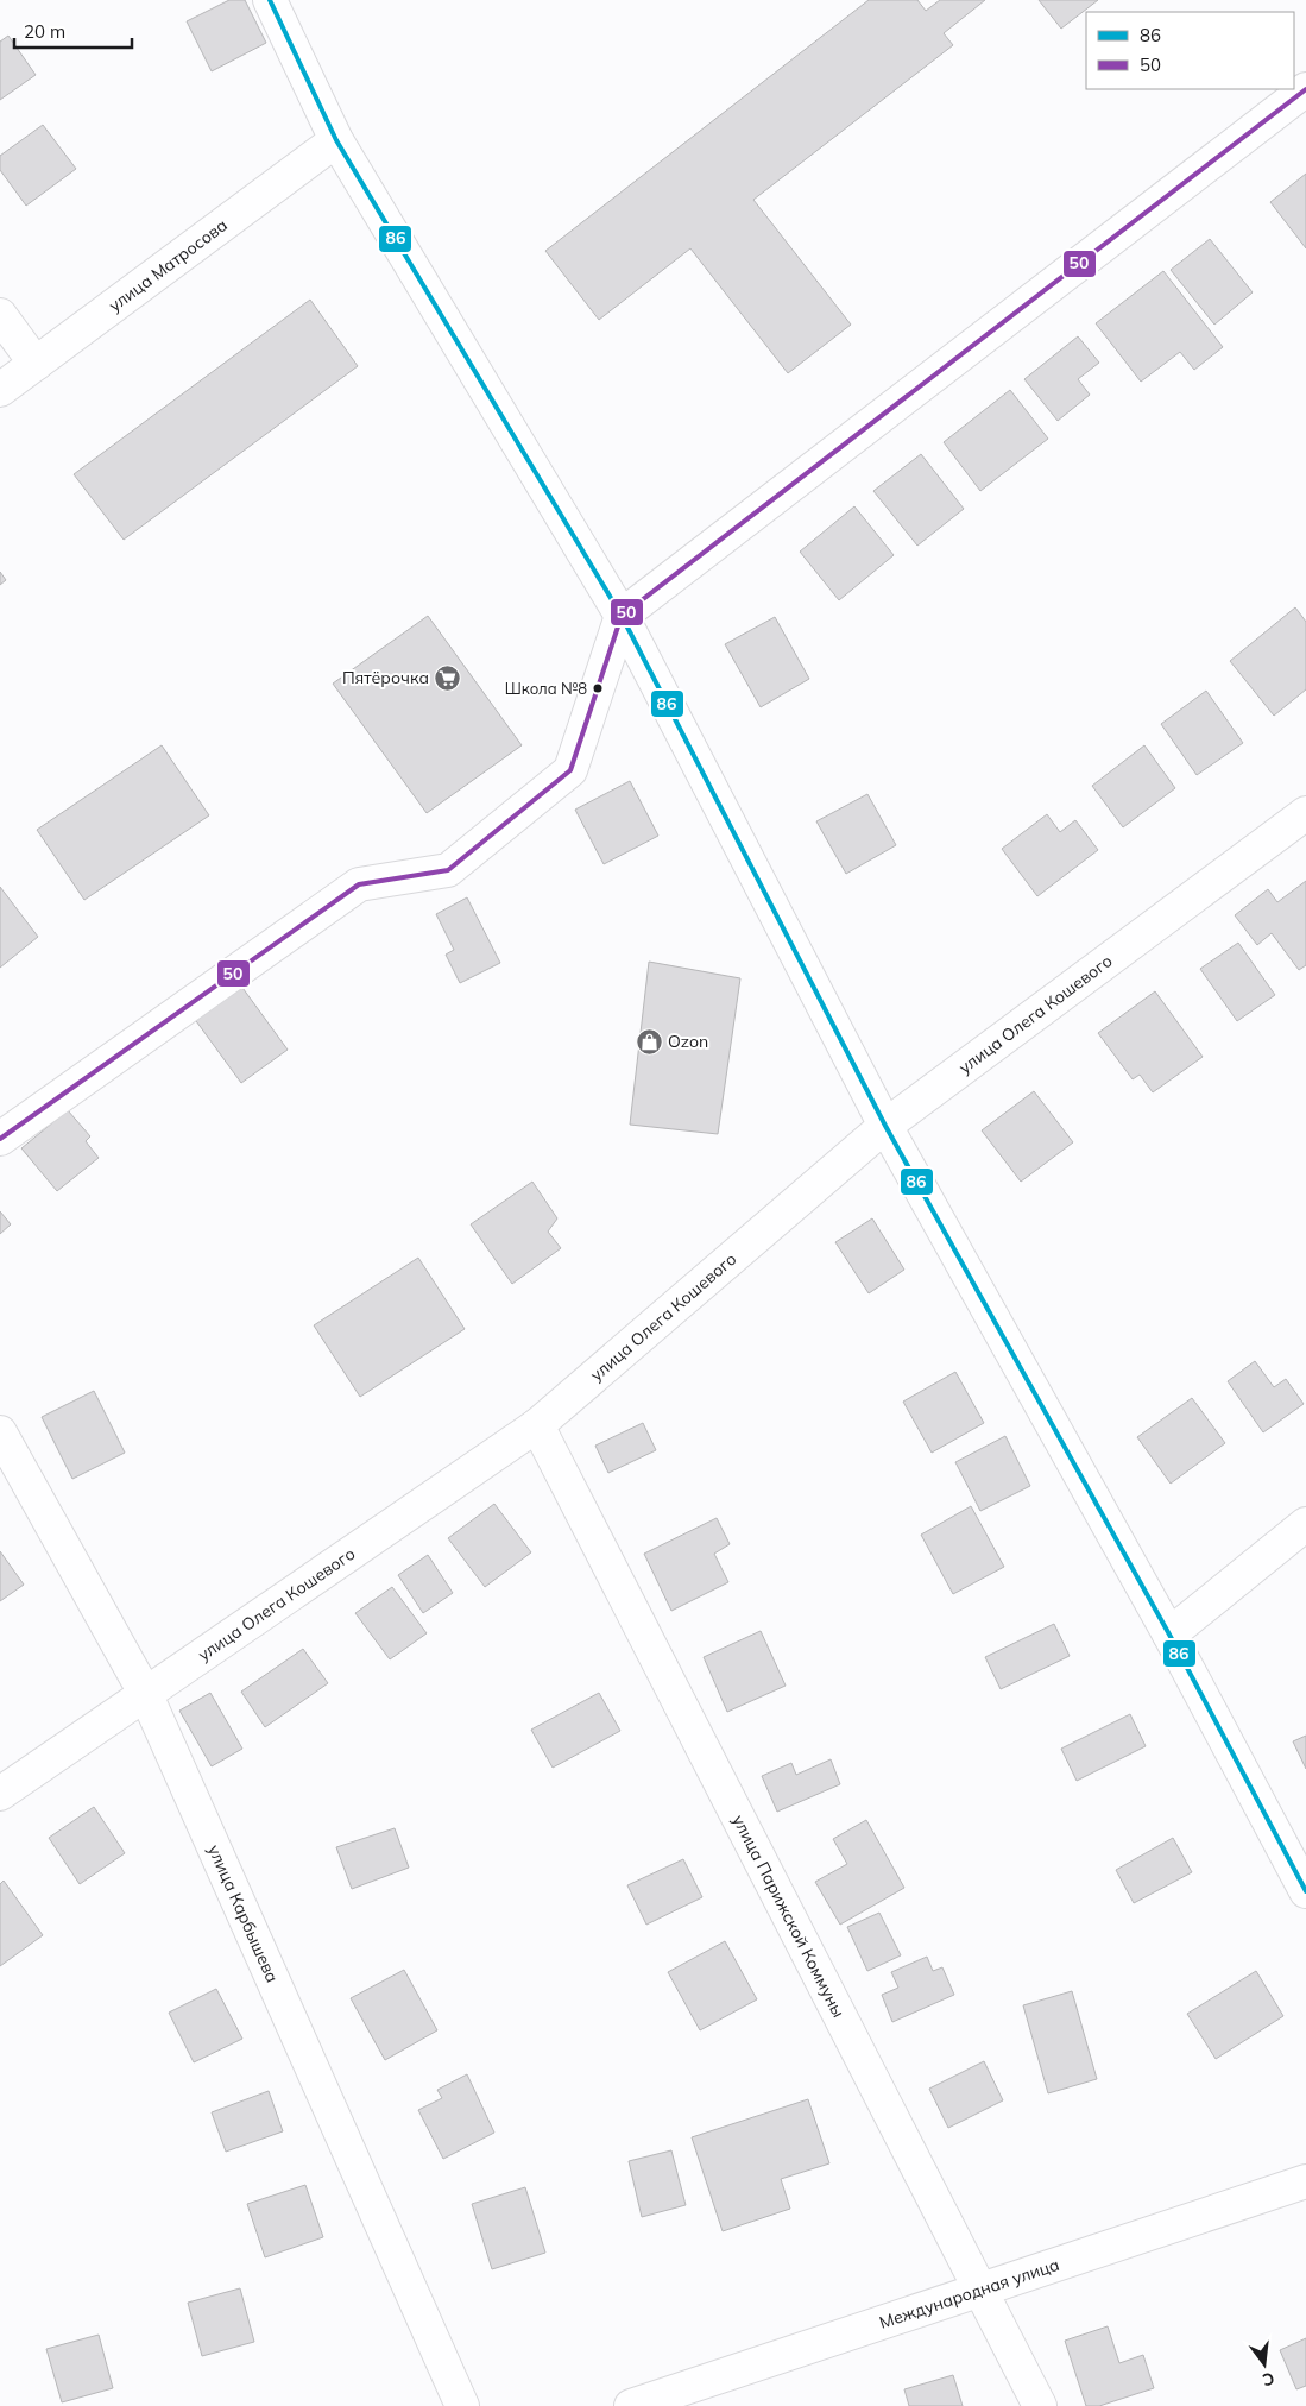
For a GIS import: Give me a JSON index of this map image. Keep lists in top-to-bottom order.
{
  "streets": {
    "street": [
      "улица Матросова",
      "улица Олега Кошевого",
      "улица Карбышева",
      "улица Парижской Коммуны",
      "Международная улица"
    ]
  },
  "crossings": [
    ["улица Олега Кошевого", "улица Карбышева"],
    ["улица Олега Кошевого", "улица Парижской Коммуны"],
    ["улица Парижской Коммуны", "Международная улица"]
  ],
  "places": {
    "supermarket": ["Пятёрочка"],
    "other": ["Школа №8"],
    "shop": ["Ozon"]
  },
  "lines": ["transit line 86", "transit line 50"],
  "legend": ["86", "50"],
  "scale_bar": "20 m",
  "north": "bottom"
}
